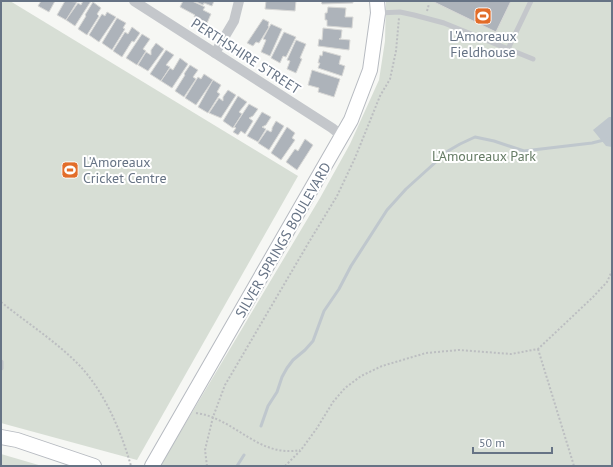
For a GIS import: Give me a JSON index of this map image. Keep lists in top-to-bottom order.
{
  "streets": {
    "street": ["PERTHSHIRE STREET", "SILVER SPRINGS BOULEVARD"]
  },
  "crossings": [
    ["PERTHSHIRE STREET", "SILVER SPRINGS BOULEVARD"]
  ],
  "parks": ["L'Amoureaux Park"],
  "places": {
    "sports": ["L'Amoreaux Fieldhouse", "L'Amoreaux Cricket Centre"]
  },
  "scale_bar": "50 m"
}
